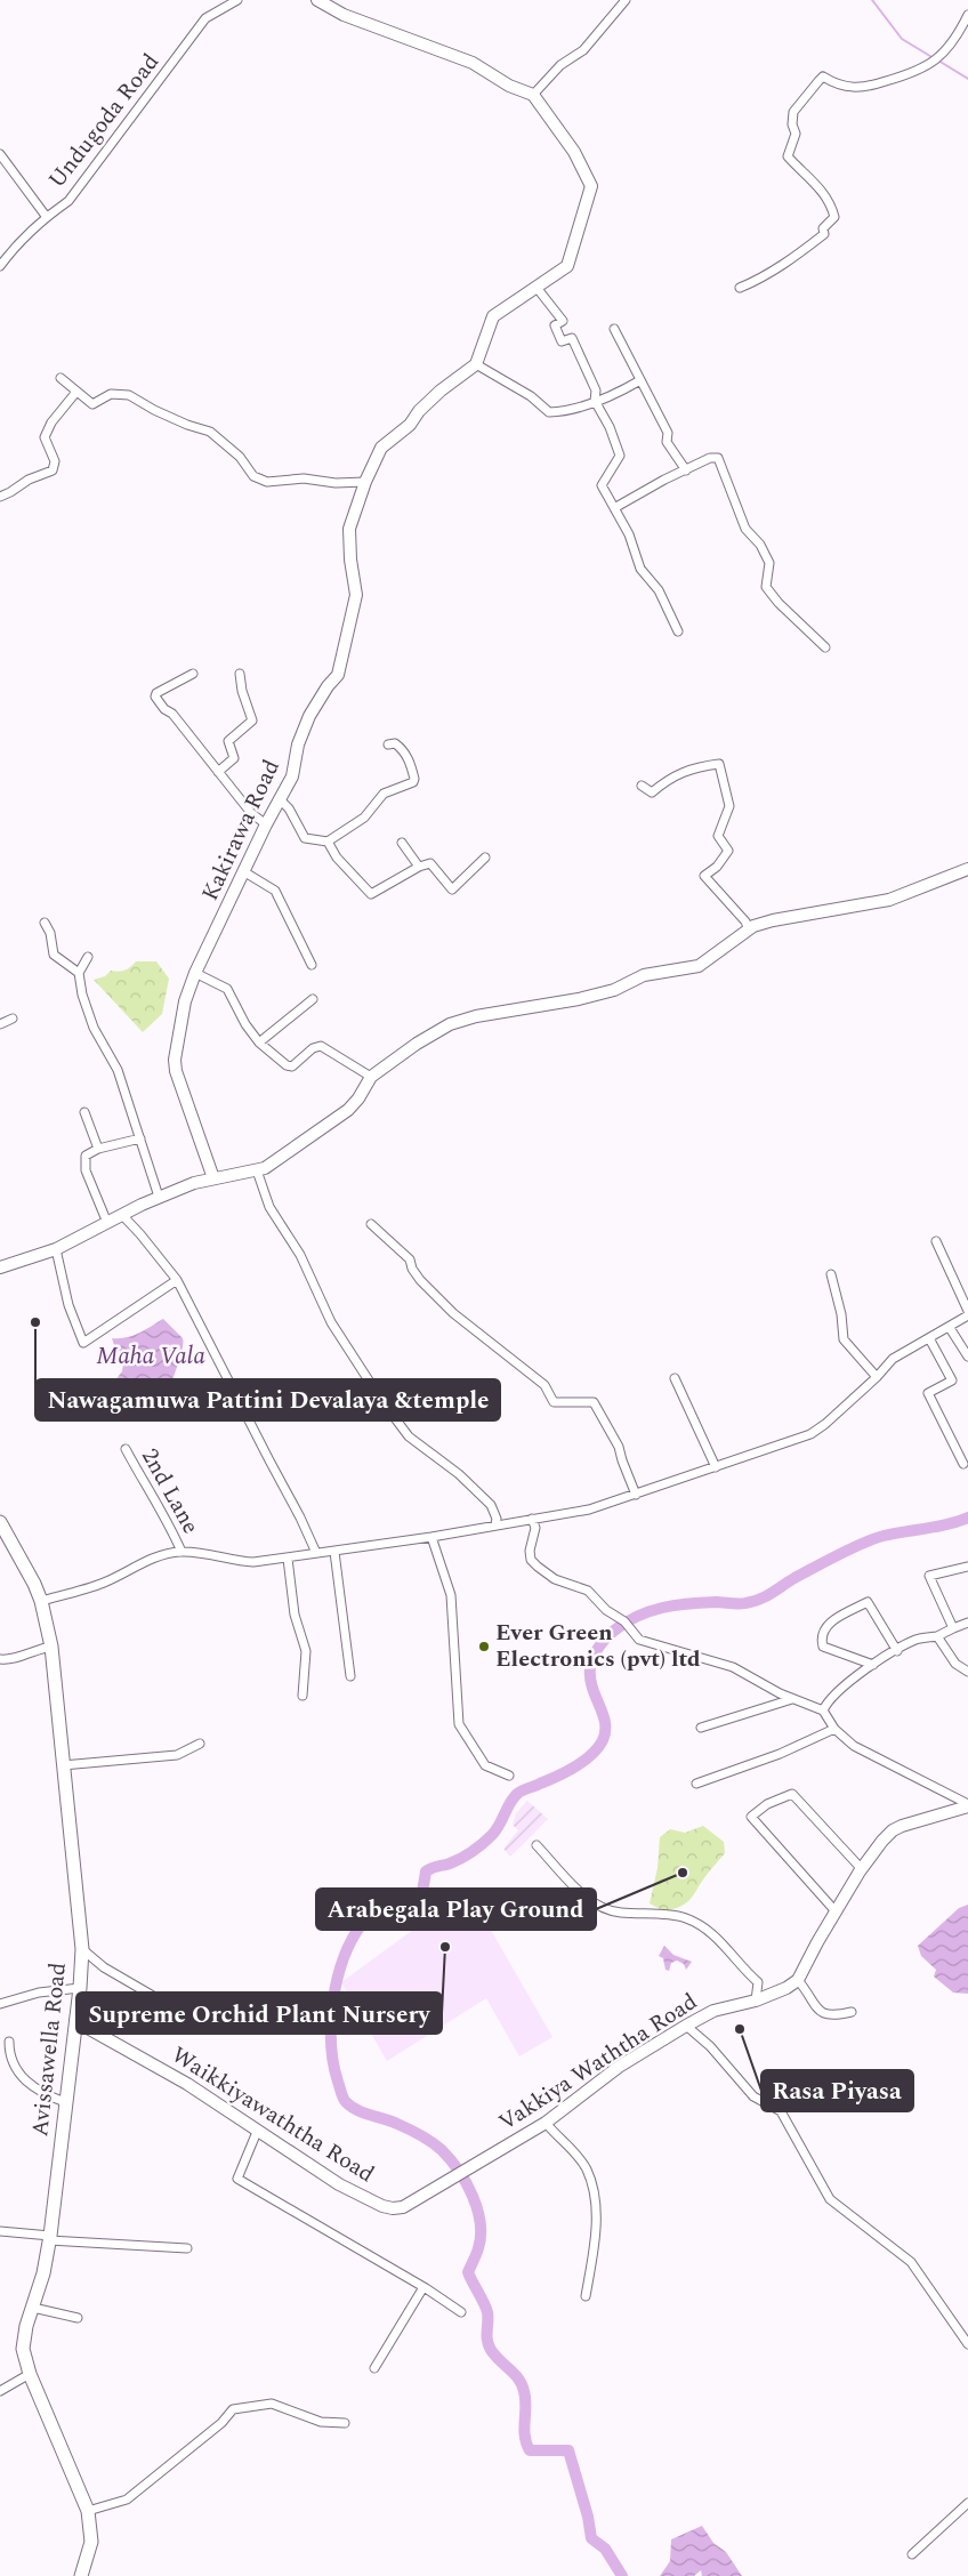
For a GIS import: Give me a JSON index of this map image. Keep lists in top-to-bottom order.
{
  "streets": {
    "main road": ["Avissawella Road"],
    "street": [
      "Undugoda Road",
      "Kakirawa Road",
      "2nd Lane",
      "Vakkiya Waththa Road",
      "Waikkiyawaththa Road"
    ]
  },
  "crossings": [
    ["Avissawella Road", "Waikkiyawaththa Road"],
    ["Vakkiya Waththa Road", "Waikkiyawaththa Road"]
  ],
  "water": ["Maha Vala"],
  "places": [
    "Nawagamuwa Pattini Devalaya &temple",
    "Ever Green Electronics (pvt) ltd",
    "Arabegala Play Ground",
    "Supreme Orchid Plant Nursery",
    "Rasa Piyasa"
  ]
}
